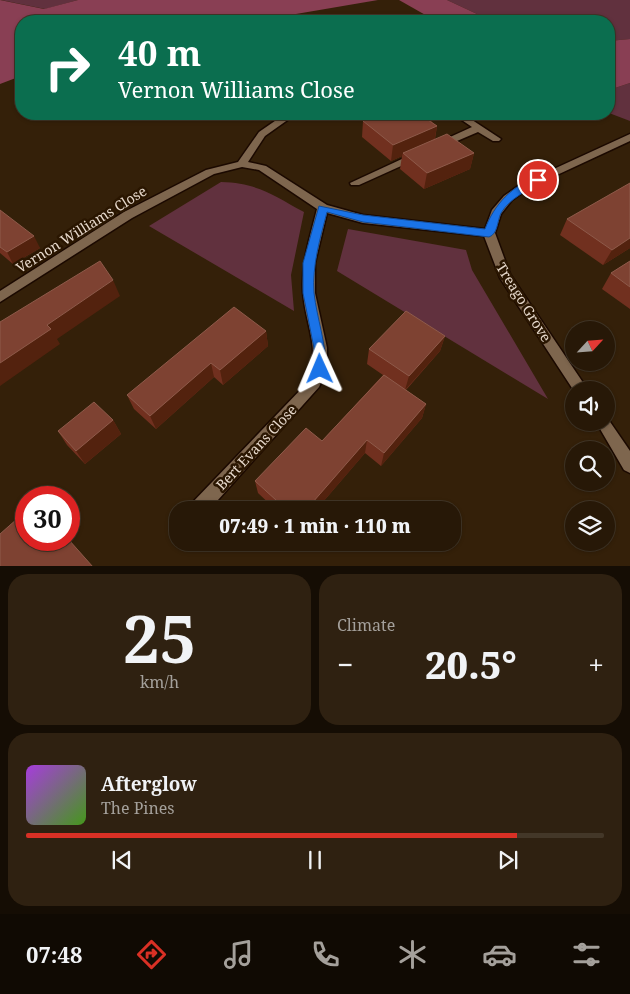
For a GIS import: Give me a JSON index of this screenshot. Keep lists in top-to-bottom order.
{
  "streets": {
    "street": ["Vernon Williams Close", "Treago Grove", "Bert Evans Close"]
  },
  "crossings": [
    ["Vernon Williams Close", "Treago Grove"],
    ["Vernon Williams Close", "Bert Evans Close"]
  ],
  "north": "top right",
  "page": {
    "turn": ["40 m", "Vernon Williams Close"],
    "limit": "30",
    "trip": "07:49 · 1 min · 110 m",
    "tile": [
      ["25", "km/h"],
      "Climate"
    ],
    "heat": ["−", "20.5°", "+"],
    "song": ["Afterglow", "The Pines"],
    "tabs": "07:48"
  }
}
